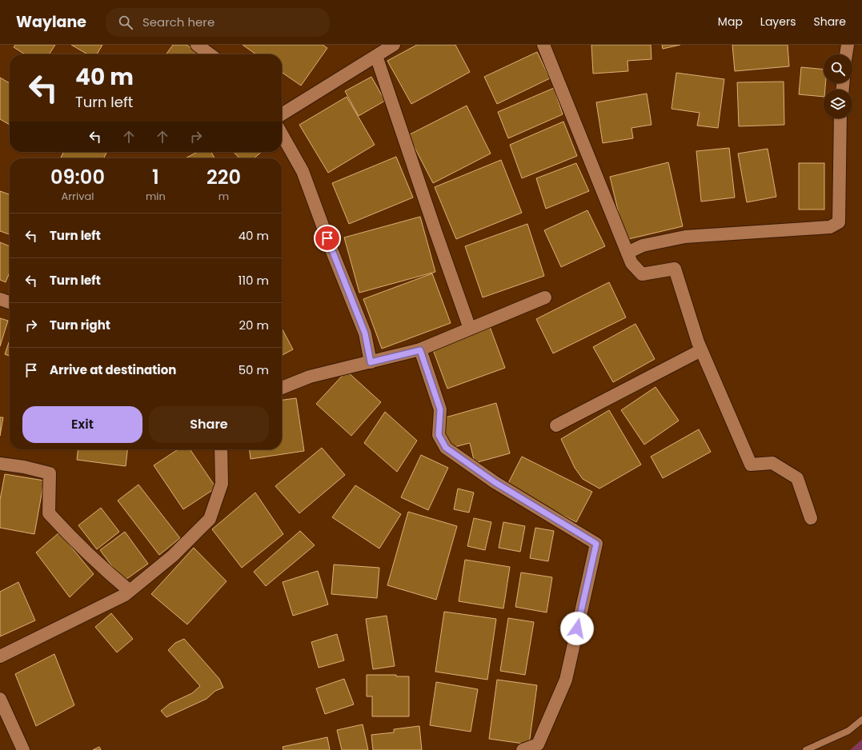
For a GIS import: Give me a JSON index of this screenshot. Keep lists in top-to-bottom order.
{
  "page": {
    "header": "Waylane",
    "search": "Search here",
    "nav": ["Map", "Layers", "Share"],
    "turn": ["40 m", "Turn left"],
    "eta": [
      "09:00",
      "Arrival",
      "1",
      "min",
      "220",
      "m"
    ],
    "list": [
      {
        "name": "Turn left",
        "value": "40 m"
      },
      {
        "name": "Turn left",
        "value": "110 m"
      },
      {
        "name": "Turn right",
        "value": "20 m"
      },
      {
        "name": "Arrive at destination",
        "value": "50 m"
      }
    ],
    "buttons": ["Exit", "Share"]
  }
}
